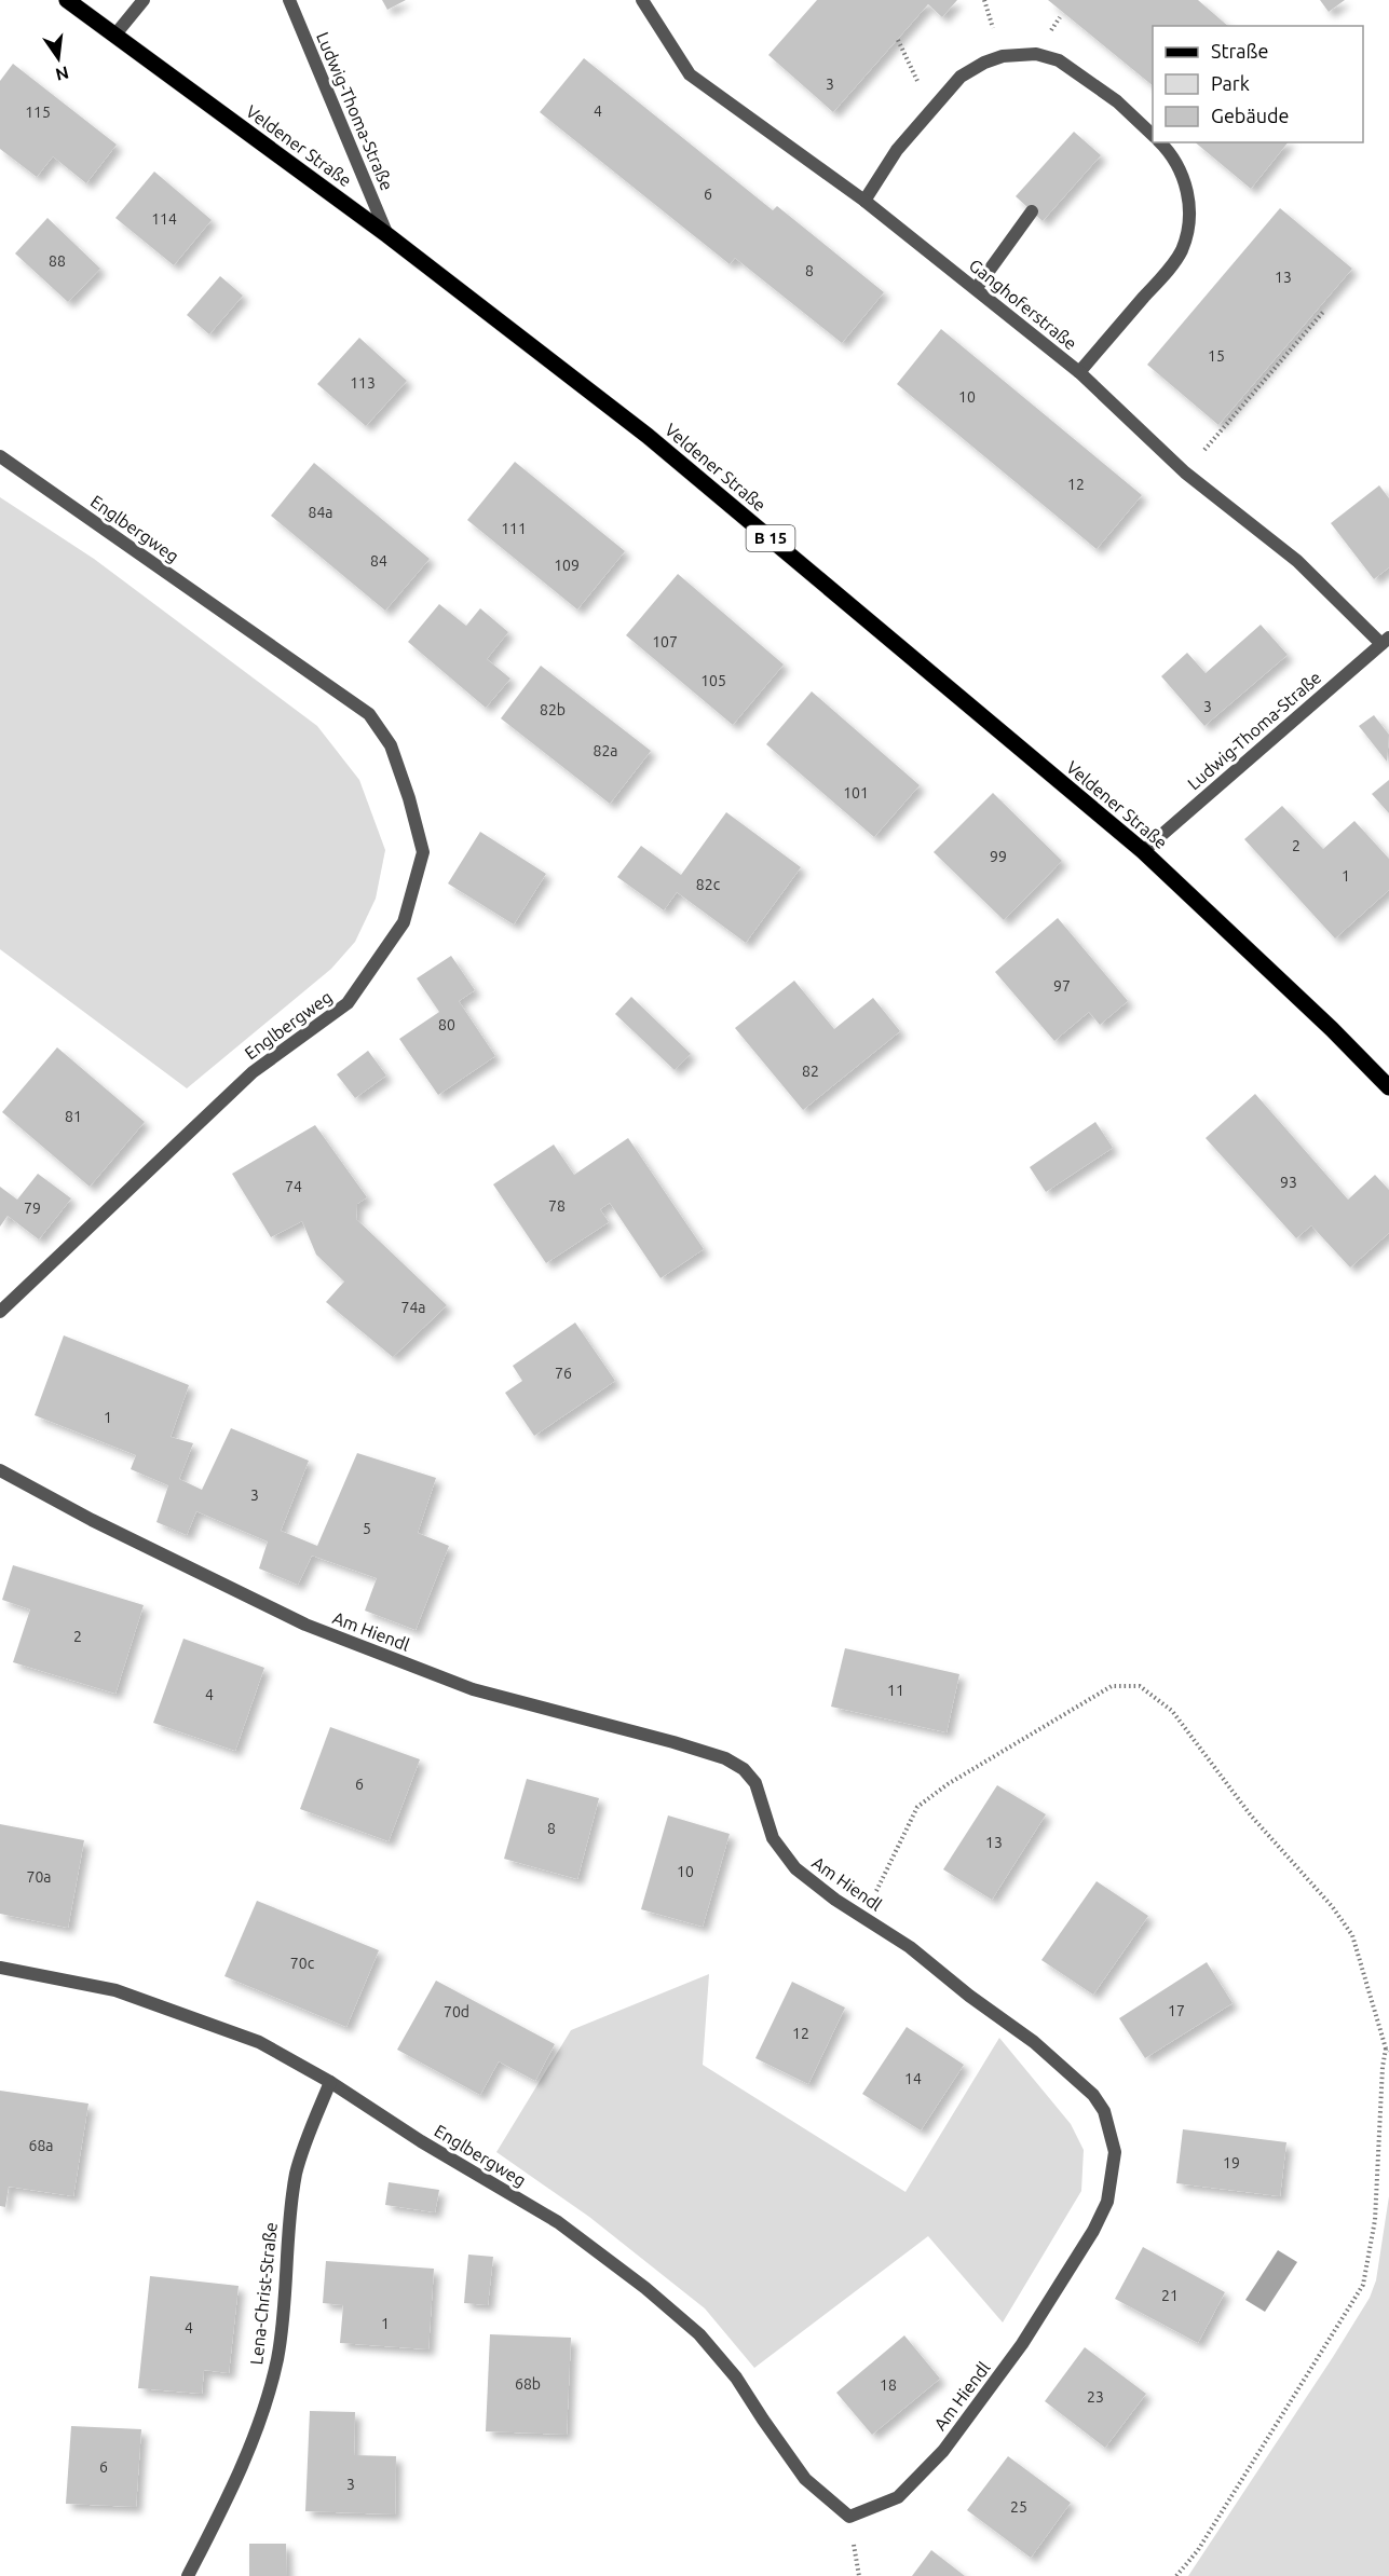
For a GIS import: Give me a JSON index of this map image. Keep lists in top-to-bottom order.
{
  "streets": {
    "main road": ["Veldener Straße", "B 15"],
    "street": [
      "Ludwig-Thoma-Straße",
      "Ganghoferstraße",
      "Englbergweg",
      "Am Hiendl",
      "Lena-Christ-Straße"
    ]
  },
  "crossings": [
    ["Ludwig-Thoma-Straße", "Veldener Straße"],
    ["Ludwig-Thoma-Straße", "Ganghoferstraße"],
    ["Englbergweg", "Am Hiendl"],
    ["Englbergweg", "Lena-Christ-Straße"]
  ],
  "house_numbers": [
    "3",
    "4",
    "115",
    "6",
    "114",
    "88",
    "8",
    "13",
    "15",
    "113",
    "10",
    "12",
    "84a",
    "111",
    "84",
    "109",
    "107",
    "105",
    "3",
    "82b",
    "82a",
    "101",
    "2",
    "99",
    "1",
    "82c",
    "97",
    "80",
    "82",
    "81",
    "93",
    "74",
    "78",
    "79",
    "74a",
    "76",
    "1",
    "3",
    "5",
    "2",
    "11",
    "4",
    "6",
    "8",
    "13",
    "10",
    "70a",
    "70c",
    "17",
    "70d",
    "12",
    "14",
    "68a",
    "19",
    "21",
    "1",
    "4",
    "68b",
    "18",
    "23",
    "6",
    "3",
    "25"
  ],
  "legend": ["Straße", "Park", "Gebäude"],
  "north": "bottom"
}
